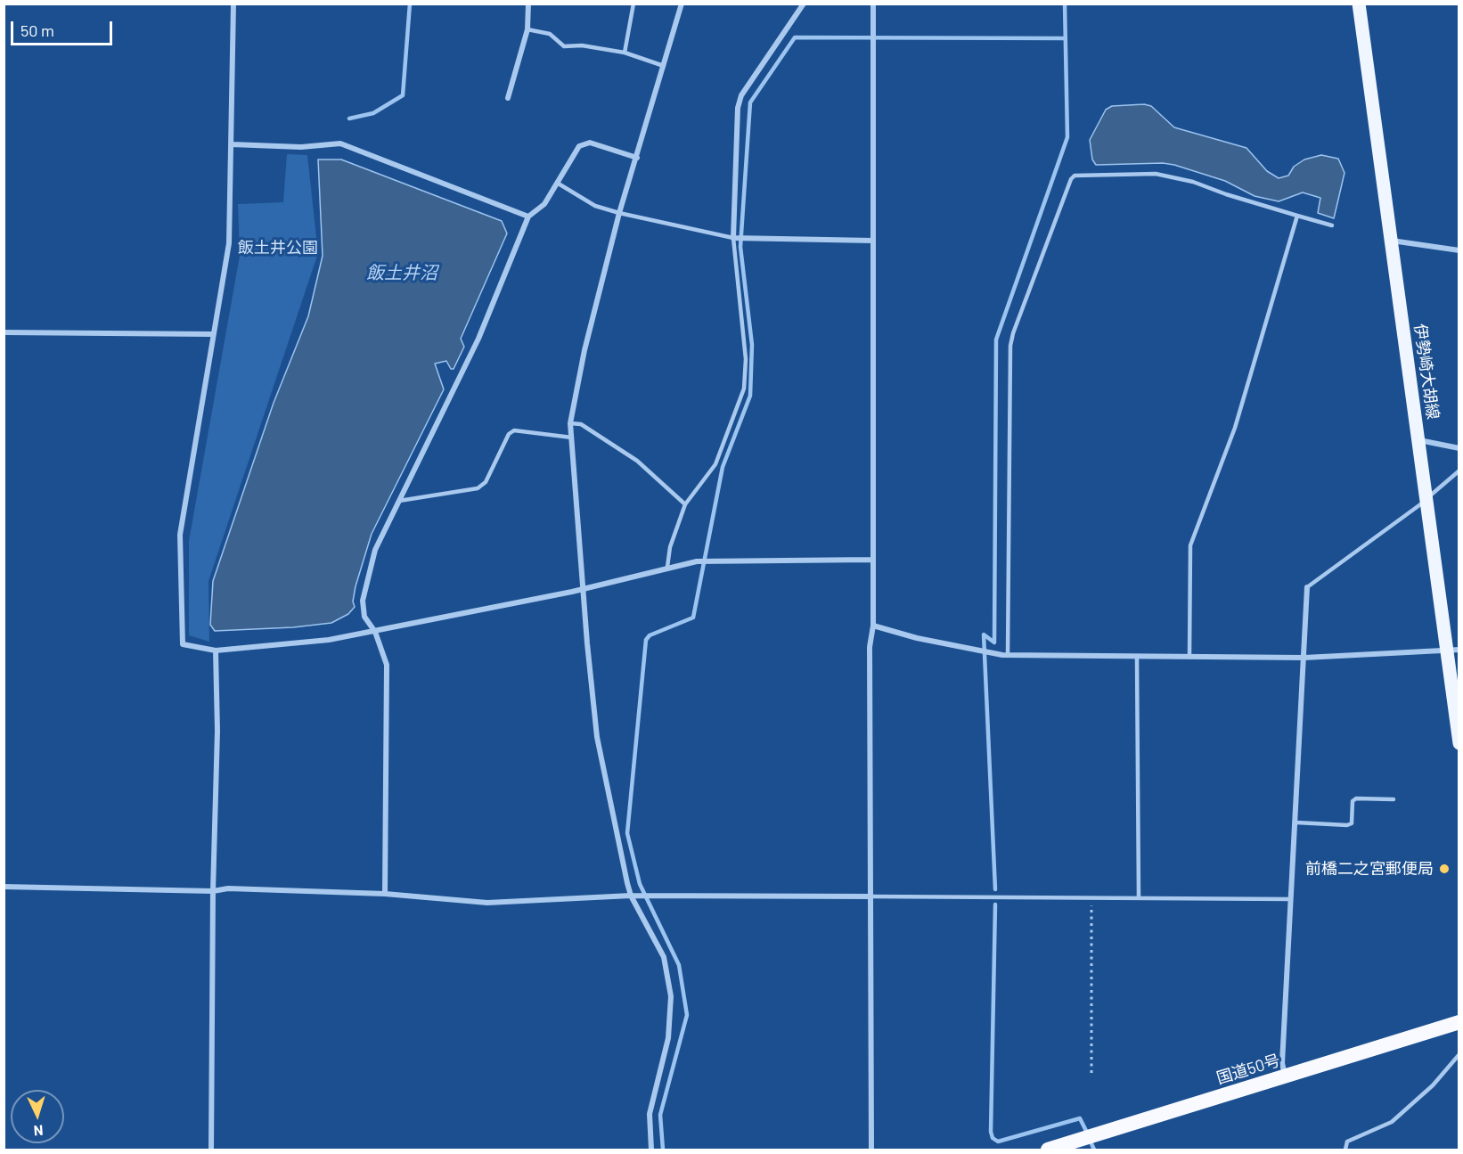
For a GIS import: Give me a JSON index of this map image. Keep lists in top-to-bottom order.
{
  "streets": {
    "highway": ["国道50号"],
    "main road": ["伊勢崎大胡線"]
  },
  "water": ["飯土井沼"],
  "parks": ["飯土井公園"],
  "places": ["前橋二之宮郵便局"],
  "scale_bar": "50 m",
  "north": "bottom"
}
